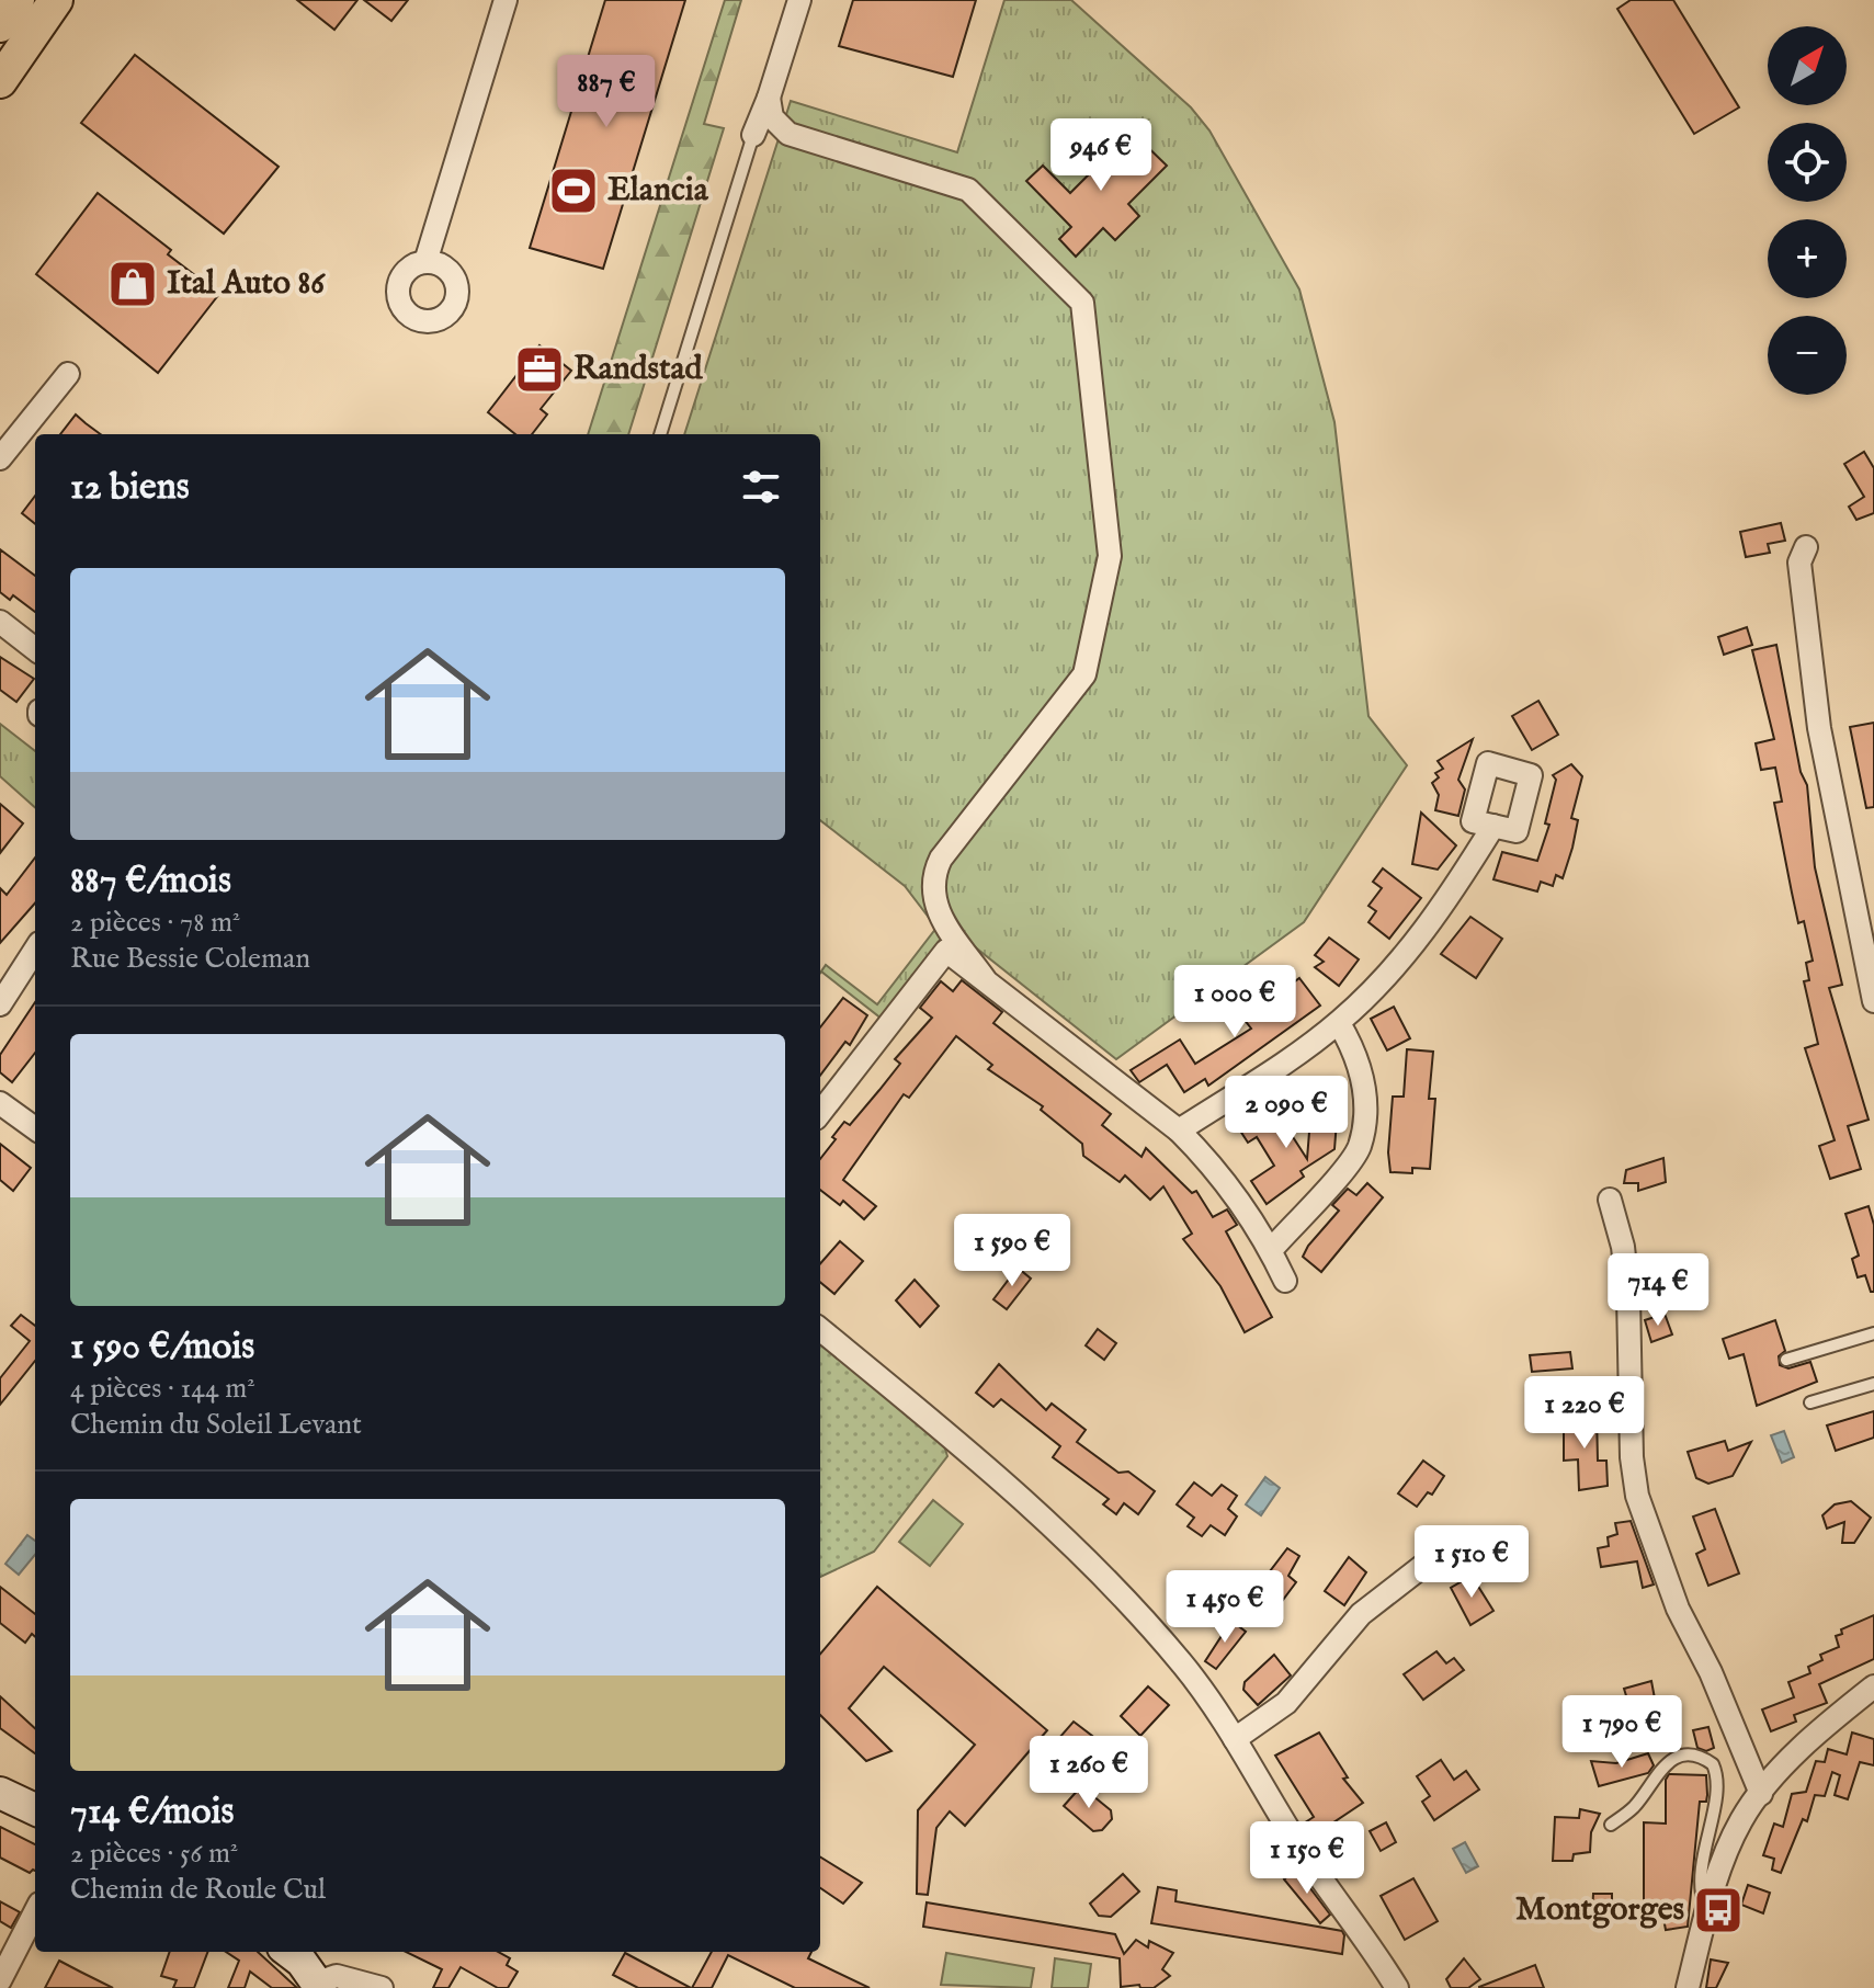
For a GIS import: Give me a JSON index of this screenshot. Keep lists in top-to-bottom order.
{
  "places": {
    "sports": ["Elancia"],
    "shop": ["Ital Auto 86"],
    "office": ["Randstad"],
    "bus stop": ["Montgorges"]
  },
  "north": "top right",
  "page": {
    "map_buttons": ["+", "−"],
    "price": [
      "887 €",
      "946 €",
      "1 000 €",
      "2 090 €",
      "1 590 €",
      "714 €",
      "1 220 €",
      "1 510 €",
      "1 450 €",
      "1 790 €",
      "1 260 €",
      "1 150 €"
    ],
    "heading": "12 biens",
    "list": [
      {
        "name": "887 €/mois",
        "note": "2 pièces · 78 m² · Rue Bessie Coleman"
      },
      {
        "name": "1 590 €/mois",
        "note": "4 pièces · 144 m² · Chemin du Soleil Levant"
      },
      {
        "name": "714 €/mois",
        "note": "2 pièces · 56 m² · Chemin de Roule Cul"
      }
    ]
  }
}
